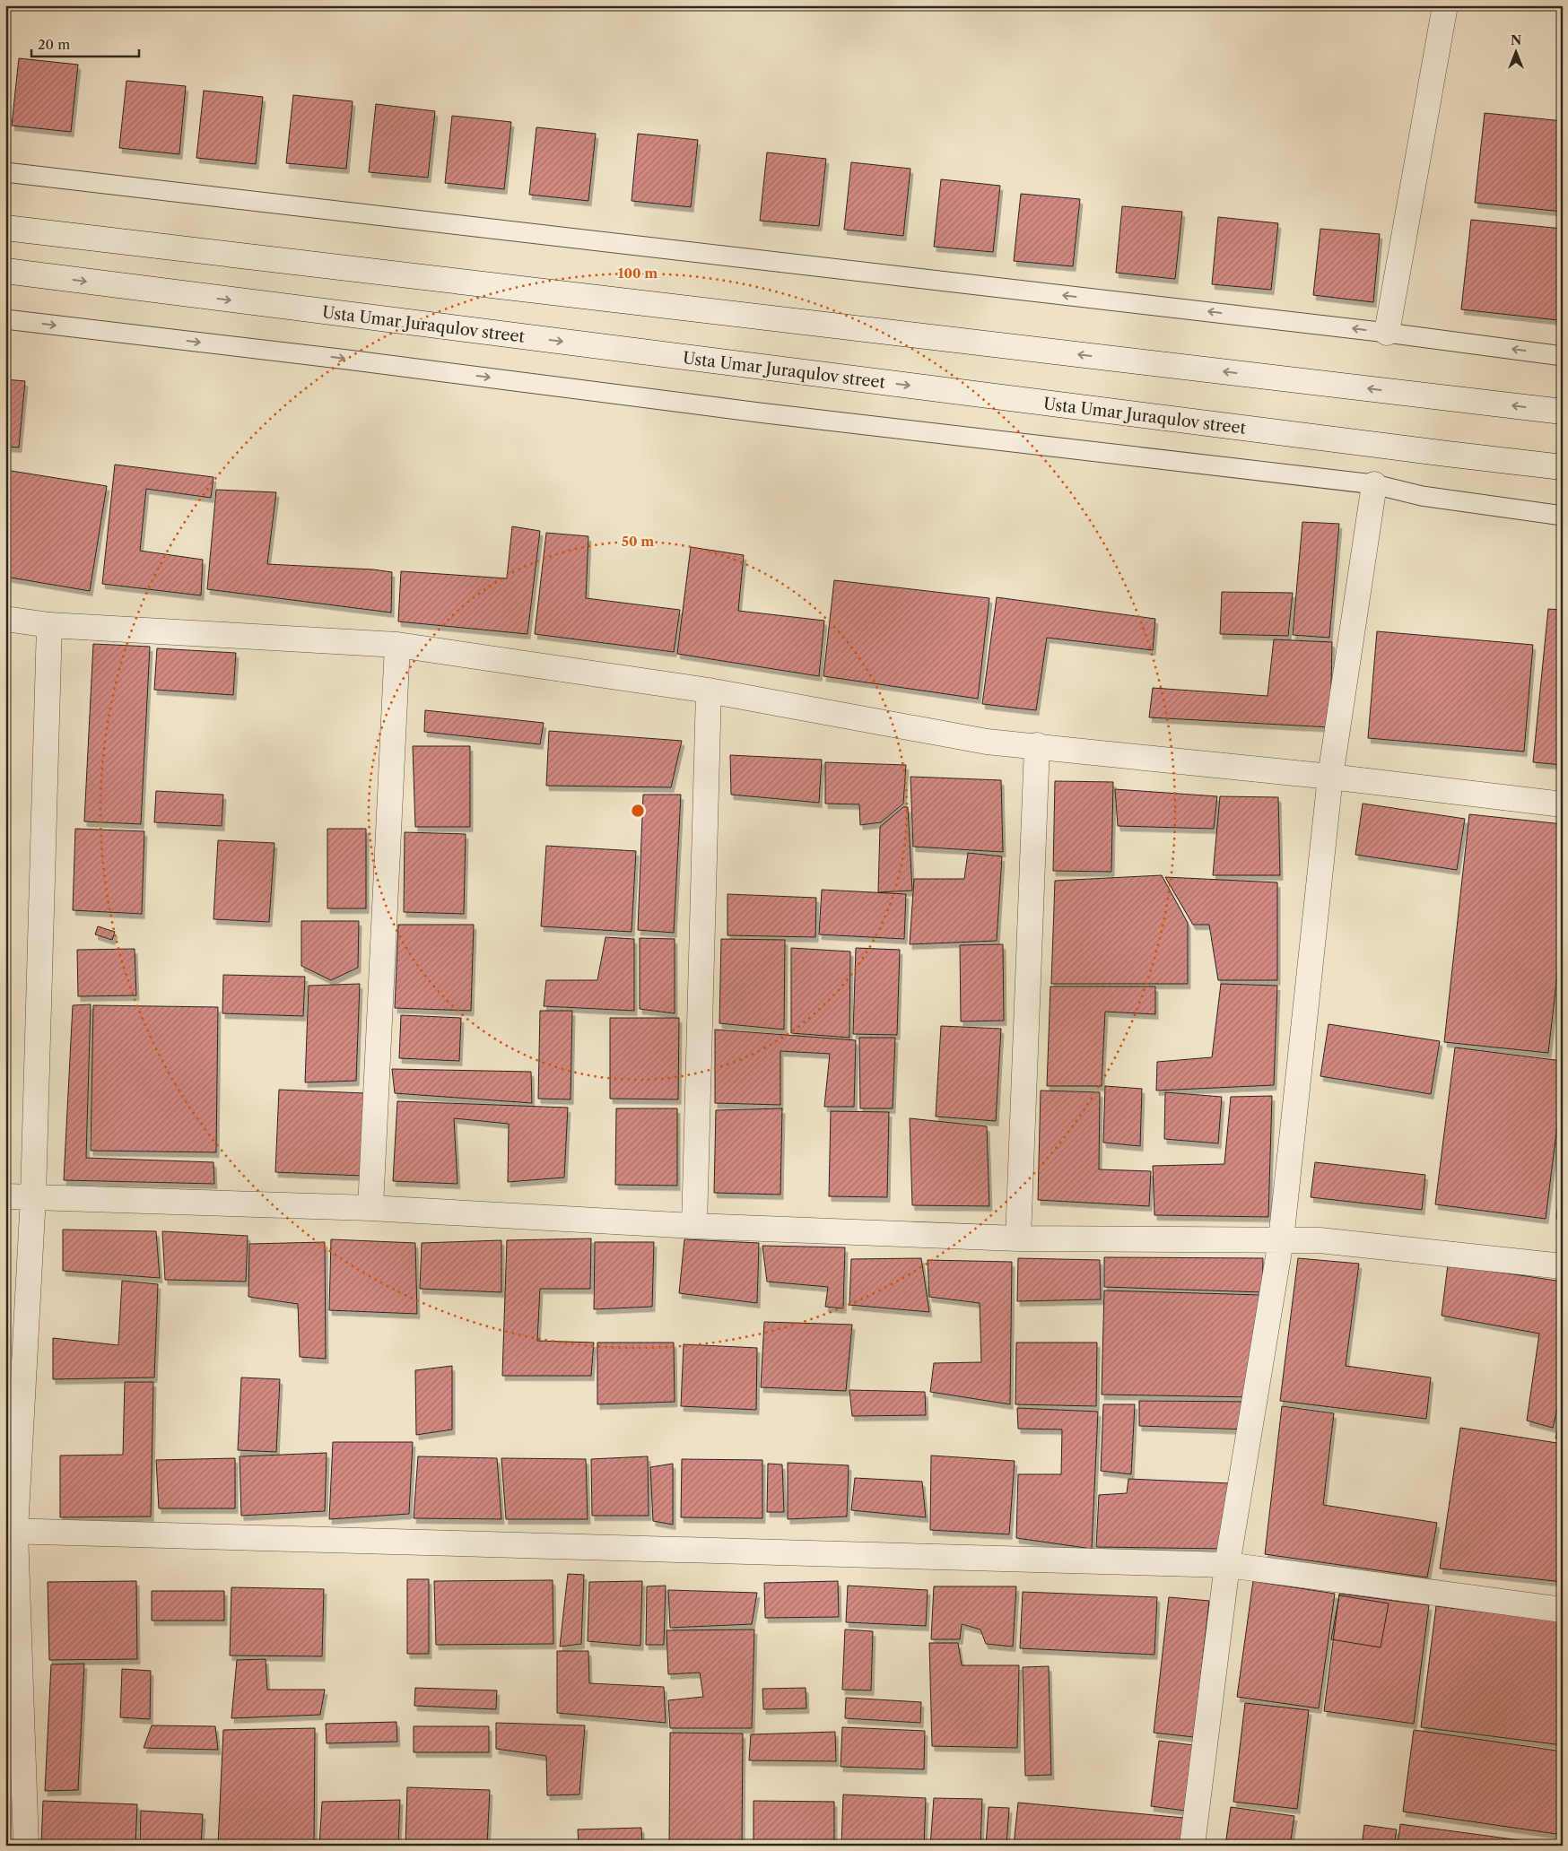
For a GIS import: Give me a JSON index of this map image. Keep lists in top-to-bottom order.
{
  "streets": {
    "street": ["Usta Umar Juraqulov street"]
  },
  "scale_bar": "20 m",
  "north": "top",
  "rings": ["100 m", "50 m"]
}
